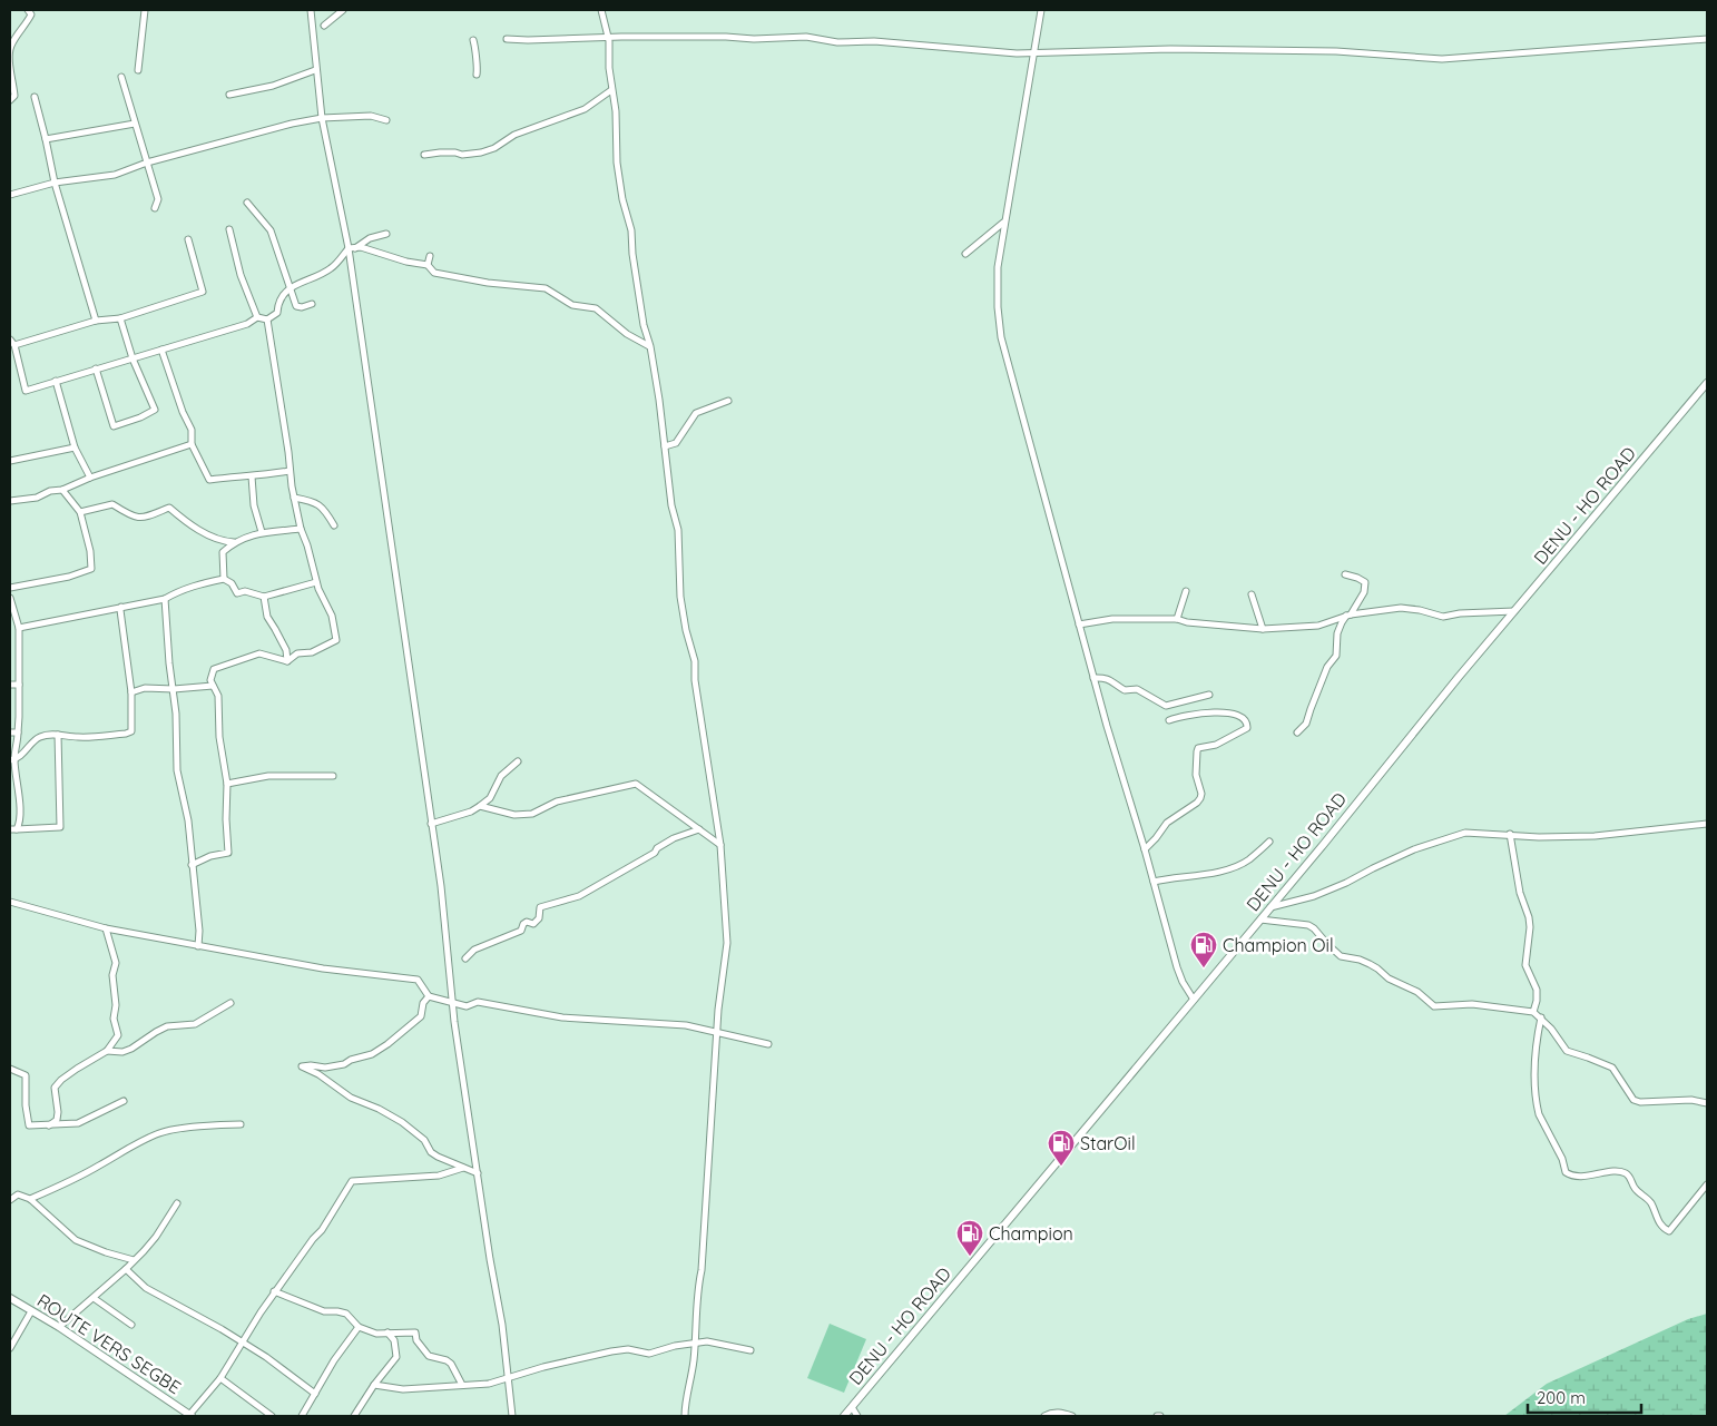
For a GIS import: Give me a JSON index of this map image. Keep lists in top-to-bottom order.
{
  "streets": {
    "main road": ["DENU - HO ROAD", "ROUTE VERS SEGBE"]
  },
  "places": {
    "fuel station": ["Champion Oil", "StarOil", "Champion"]
  },
  "scale_bar": "200 m"
}
